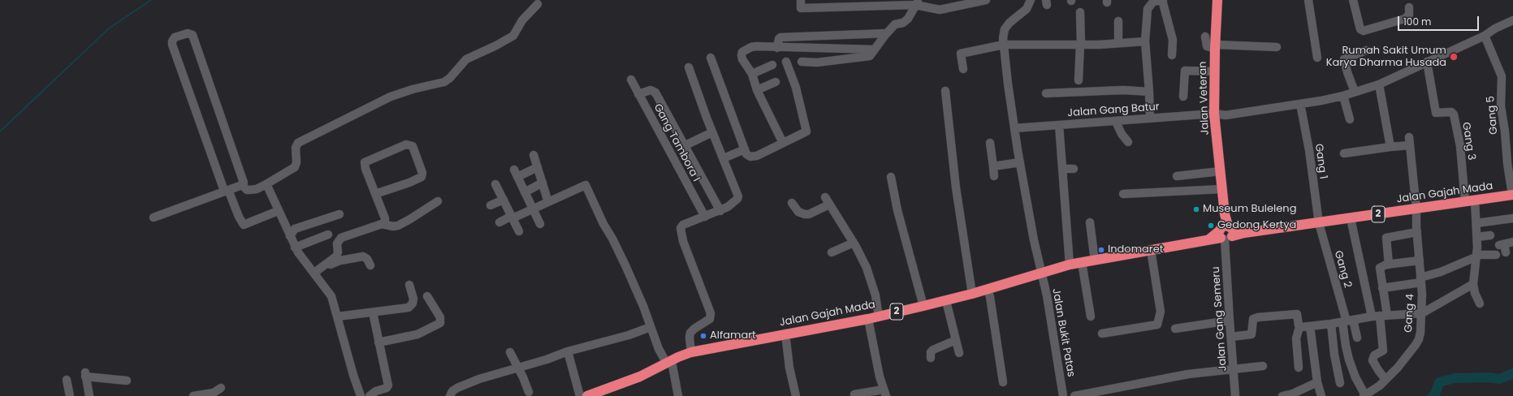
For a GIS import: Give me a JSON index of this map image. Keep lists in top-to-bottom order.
{
  "streets": {
    "highway": ["Jalan Veteran", "Jalan Gajah Mada", "2"],
    "street": [
      "Jalan Gang Batur",
      "Gang 5",
      "Gang 3",
      "Gang Tambora I",
      "Gang 1",
      "Gang 2",
      "Gang 4",
      "Jalan Gang Semeru",
      "Jalan Bukit Patas"
    ]
  },
  "crossings": [
    ["Jalan Veteran", "Jalan Gang Batur"],
    ["Jalan Veteran", "Jalan Gajah Mada"],
    ["Jalan Veteran", "Jalan Gang Semeru"],
    ["Jalan Gang Batur", "Gang 5"],
    ["Jalan Gang Batur", "Gang 3"],
    ["Jalan Gang Batur", "Gang 1"],
    ["Gang 5", "Jalan Gajah Mada"],
    ["Gang 3", "Jalan Gajah Mada"],
    ["Gang 1", "Jalan Gajah Mada"],
    ["Gang 1", "Gang 2"],
    ["Jalan Gajah Mada", "Gang 2"],
    ["Jalan Gajah Mada", "Gang 4"],
    ["Jalan Gajah Mada", "Jalan Gang Semeru"],
    ["Jalan Gajah Mada", "Jalan Bukit Patas"]
  ],
  "places": [
    "Rumah Sakit Umum Karya Dharma Husada",
    "Museum Buleleng",
    "Gedong Kertya",
    "Indomaret",
    "Alfamart"
  ],
  "scale_bar": "100 m"
}
